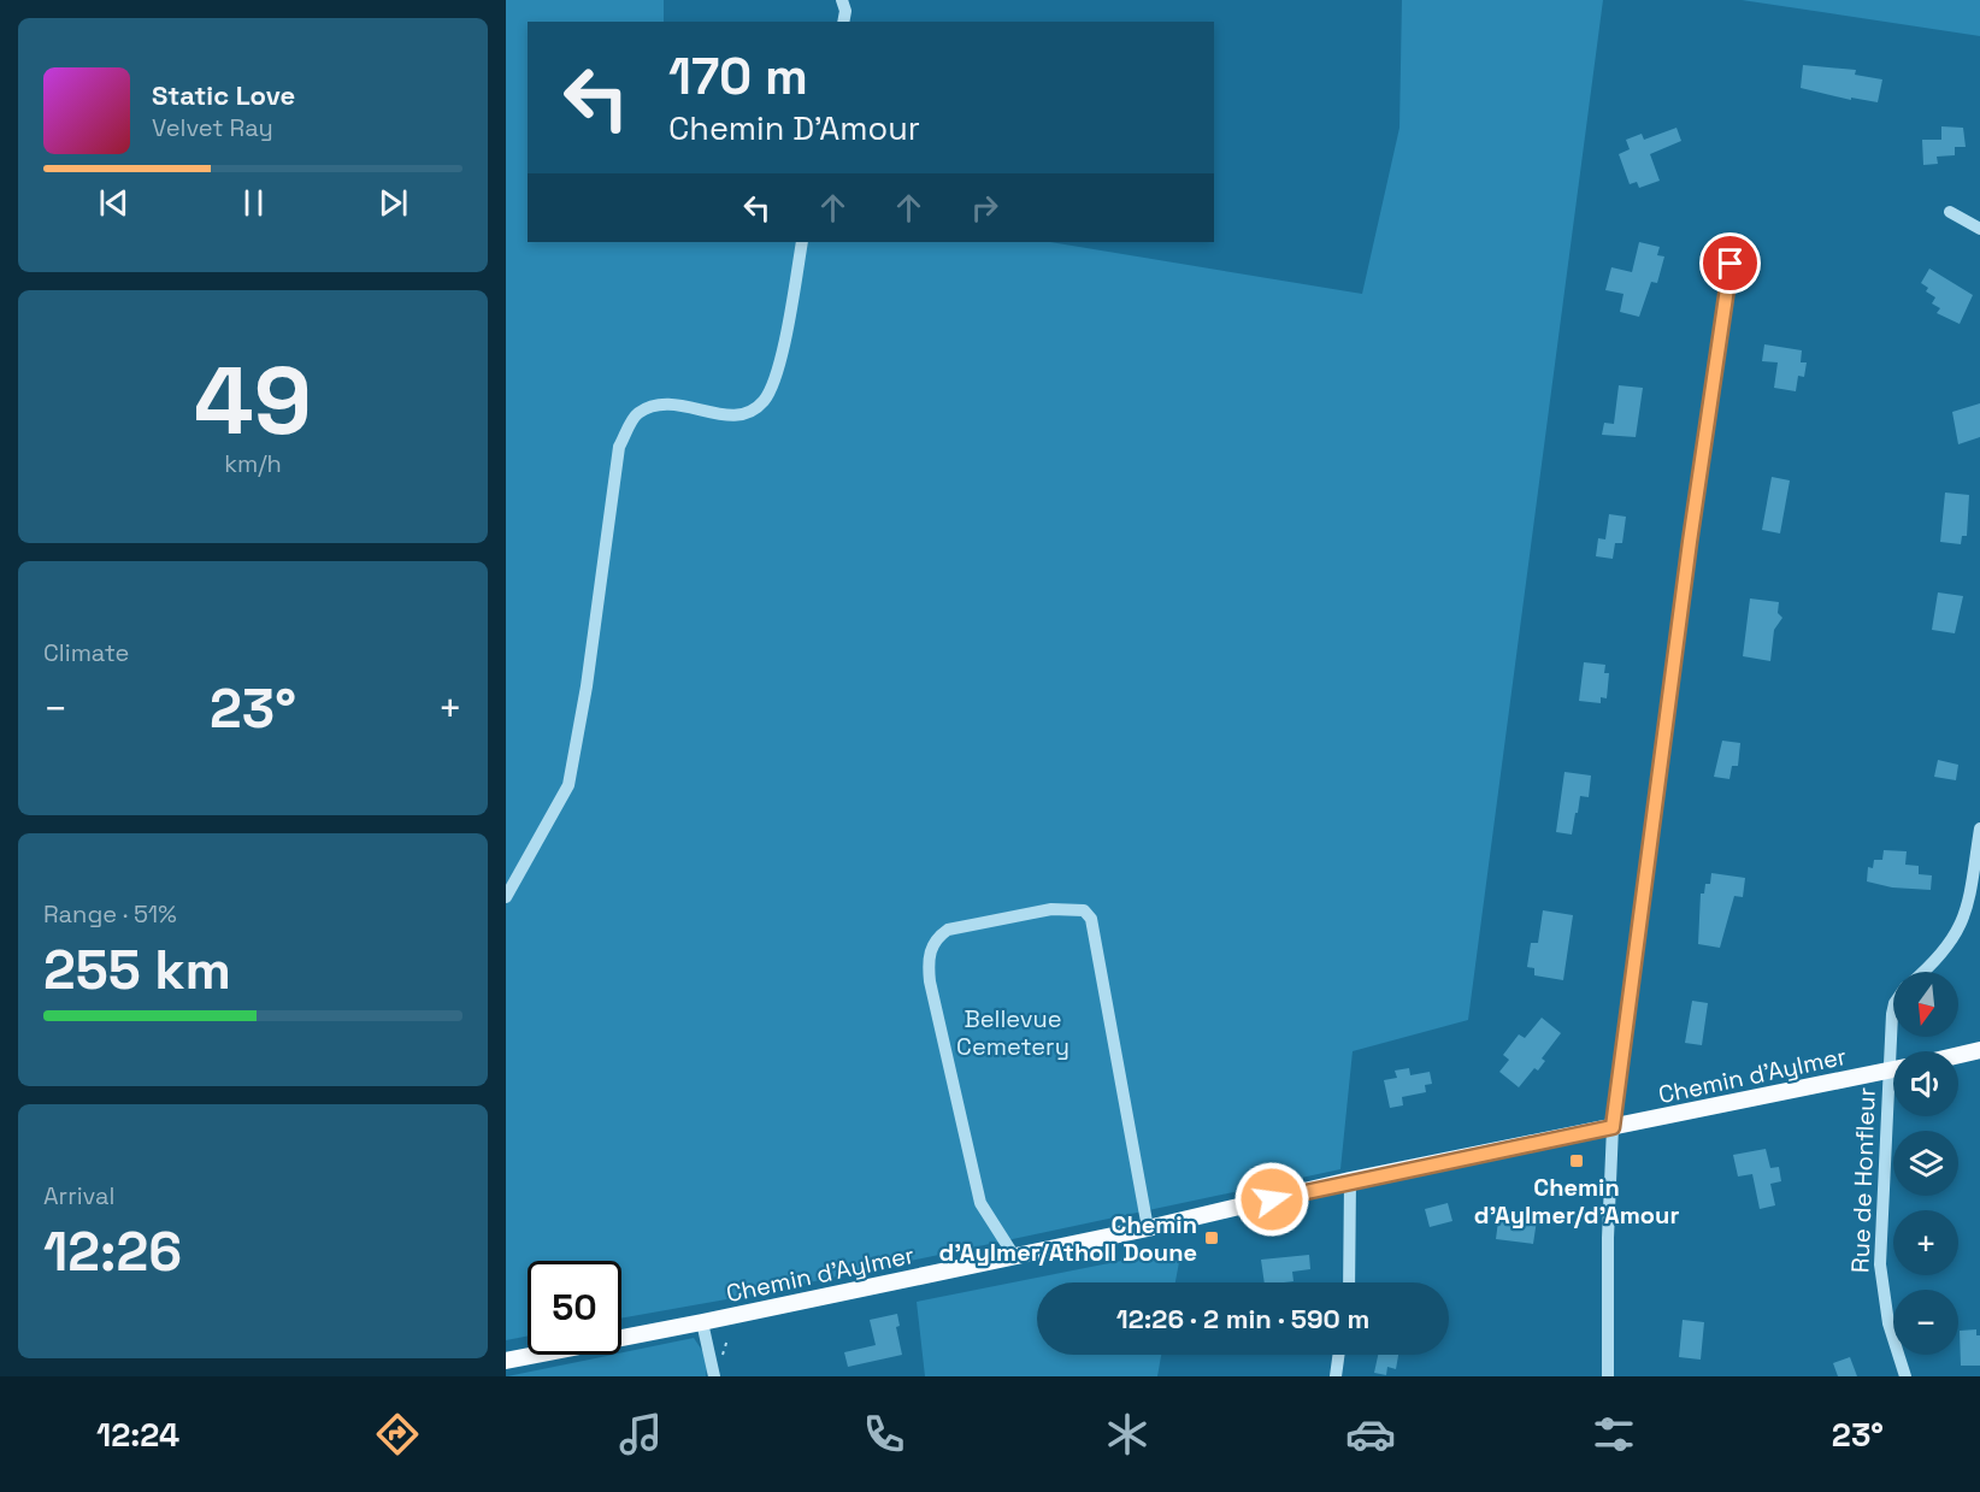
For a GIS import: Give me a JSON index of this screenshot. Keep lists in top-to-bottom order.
{
  "streets": {
    "main road": ["Chemin d'Aylmer"],
    "street": ["Rue de Honfleur"]
  },
  "crossings": [
    ["Chemin d'Aylmer", "Rue de Honfleur"]
  ],
  "parks": ["Bellevue Cemetery"],
  "places": {
    "transit": ["Chemin d'Aylmer/d'Amour", "Chemin d'Aylmer/Atholl Doune"]
  },
  "north": "bottom",
  "page": {
    "turn": ["170 m", "Chemin D'Amour"],
    "song": ["Static Love", "Velvet Ray"],
    "tile": [
      ["49", "km/h"],
      "Climate",
      ["Range · 51%", "255 km"],
      ["Arrival", "12:26"]
    ],
    "heat": ["−", "23°", "+"],
    "map_buttons": ["+", "−"],
    "limit": "50",
    "trip": "12:26 · 2 min · 590 m",
    "tabs": ["12:24", "23°"]
  }
}
